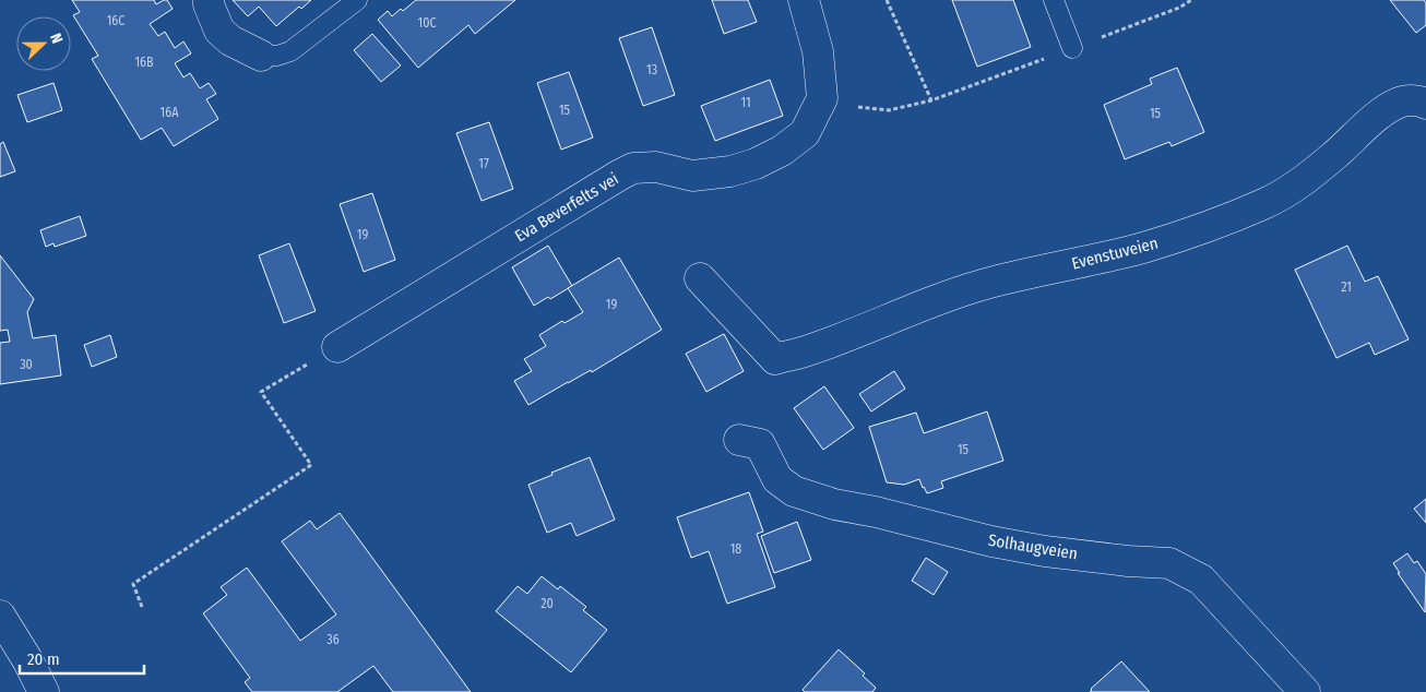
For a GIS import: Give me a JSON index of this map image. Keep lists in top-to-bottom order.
{
  "streets": {
    "street": ["Eva Beverfelts vei", "Evenstuveien", "Solhaugveien"]
  },
  "house_numbers": [
    "16C",
    "10C",
    "16B",
    "13",
    "11",
    "15",
    "16A",
    "15",
    "17",
    "19",
    "21",
    "19",
    "30",
    "15",
    "18",
    "20",
    "36"
  ],
  "scale_bar": "20 m",
  "north": "right"
}
